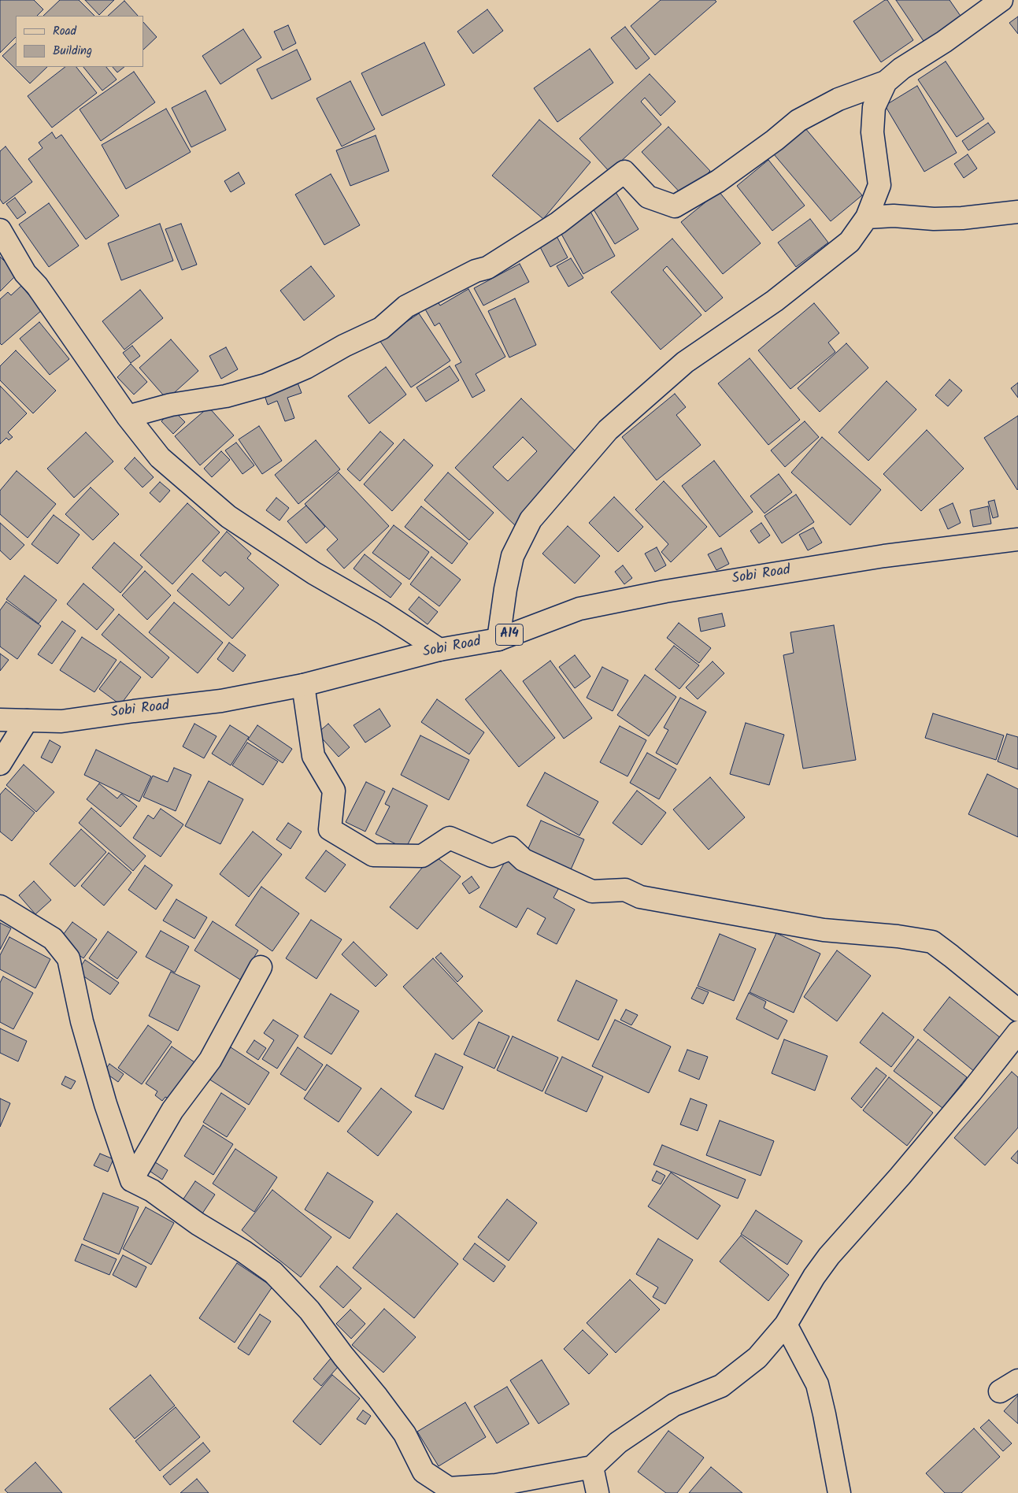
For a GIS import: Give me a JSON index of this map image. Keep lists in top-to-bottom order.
{
  "streets": {
    "main road": ["Sobi Road", "A14"]
  },
  "legend": ["Road", "Building"]
}
